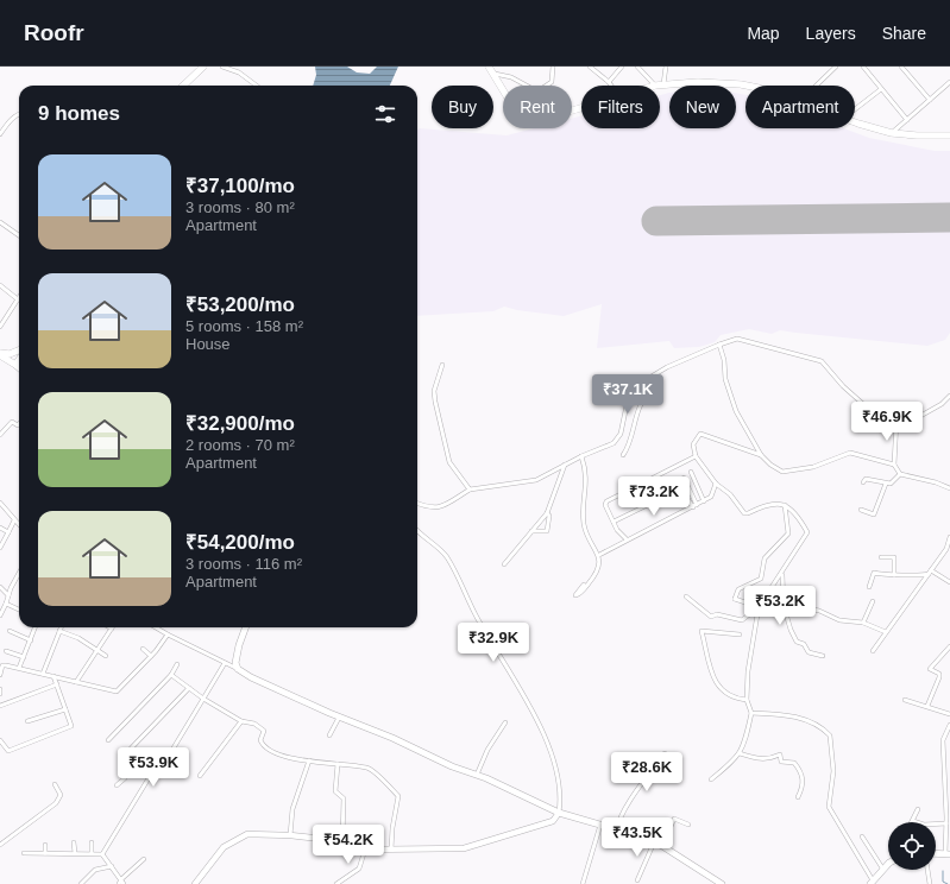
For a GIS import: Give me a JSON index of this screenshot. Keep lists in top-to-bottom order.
{
  "page": {
    "header": "Roofr",
    "nav": ["Map", "Layers", "Share"],
    "chip": [
      "Buy",
      "Rent",
      "Filters",
      "New",
      "Apartment"
    ],
    "heading": "9 homes",
    "list": [
      {
        "name": "₹37,100/mo",
        "note": "3 rooms · 80 m² · Apartment"
      },
      {
        "name": "₹53,200/mo",
        "note": "5 rooms · 158 m² · House"
      },
      {
        "name": "₹32,900/mo",
        "note": "2 rooms · 70 m² · Apartment"
      },
      {
        "name": "₹54,200/mo",
        "note": "3 rooms · 116 m² · Apartment"
      }
    ],
    "price": [
      "₹37.1K",
      "₹46.9K",
      "₹73.2K",
      "₹53.2K",
      "₹32.9K",
      "₹53.9K",
      "₹28.6K",
      "₹43.5K",
      "₹54.2K"
    ]
  }
}
